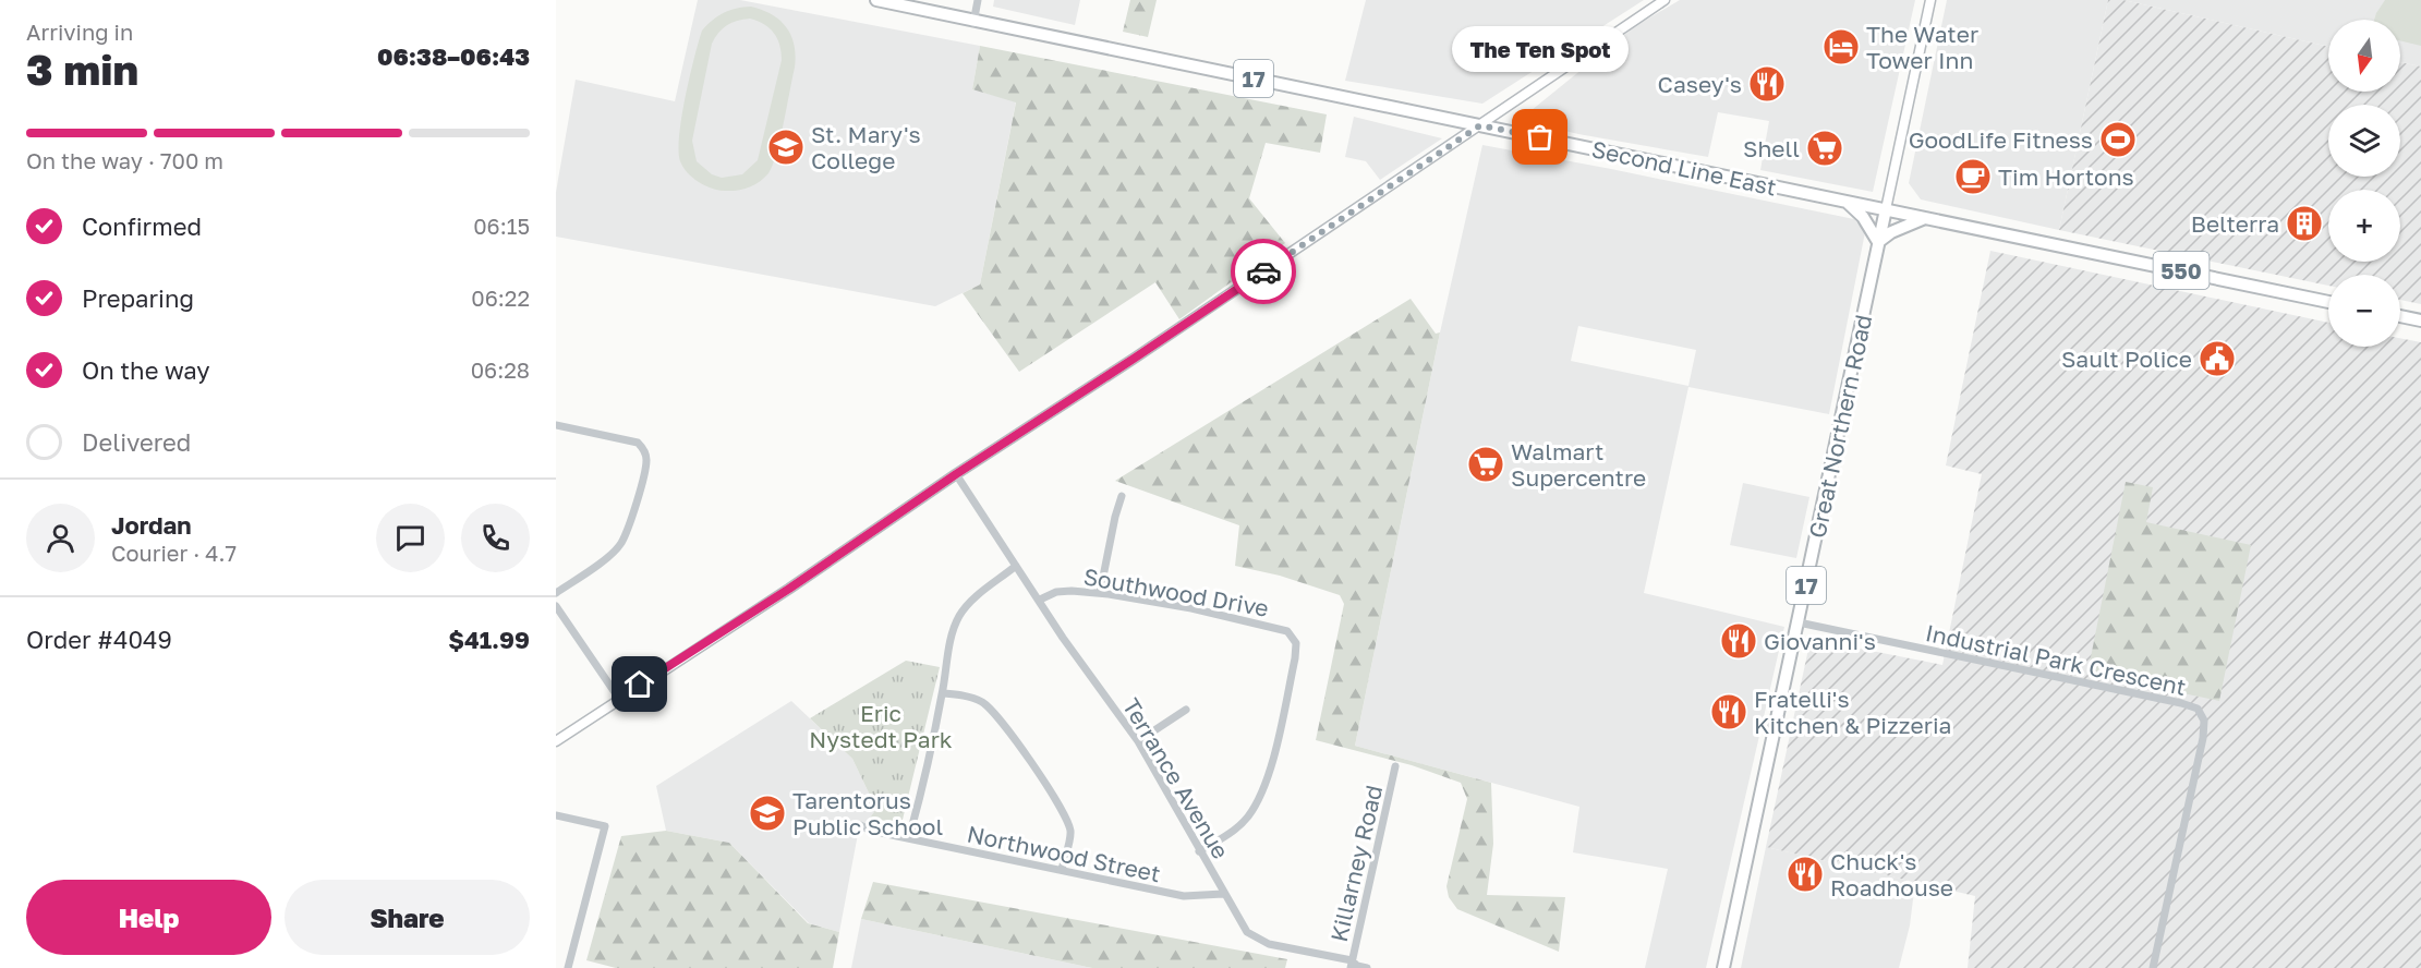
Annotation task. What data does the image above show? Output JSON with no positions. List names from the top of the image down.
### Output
{
  "streets": {
    "highway": [
      "17",
      "Second Line East",
      "550",
      "Great Northern Road"
    ],
    "street": [
      "Southwood Drive",
      "Industrial Park Crescent",
      "Terrance Avenue",
      "Northwood Street",
      "Killarney Road"
    ]
  },
  "crossings": [
    ["Second Line East", "Great Northern Road"],
    ["Great Northern Road", "Industrial Park Crescent"],
    ["Southwood Drive", "Terrance Avenue"],
    ["Terrance Avenue", "Northwood Street"],
    ["Terrance Avenue", "Killarney Road"]
  ],
  "parks": ["Eric Nystedt Park"],
  "places": {
    "hotel": ["The Water Tower Inn"],
    "restaurant": [
      "Casey's",
      "Giovanni's",
      "Fratelli's Kitchen & Pizzeria",
      "Chuck's Roadhouse"
    ],
    "other": ["The Ten Spot"],
    "sports": ["GoodLife Fitness"],
    "school or university": ["St. Mary's College", "Tarentorus Public School"],
    "supermarket": ["Shell", "Walmart Supercentre"],
    "cafe": ["Tim Hortons"],
    "building": ["Belterra"],
    "public building": ["Sault Police"]
  },
  "north": "bottom",
  "page": {
    "heading": ["3 min", "Arriving in", "06:38–06:43"],
    "panel": [
      "Jordan",
      "Courier · 4.7",
      "Order #4049",
      "$41.99"
    ],
    "map_buttons": ["+", "−"],
    "bubble": "The Ten Spot",
    "bar": "On the way · 700 m",
    "list": [
      ["Confirmed", "06:15"],
      ["Preparing", "06:22"],
      ["On the way", "06:28"],
      "Delivered"
    ],
    "buttons": ["Help", "Share"]
  }
}
